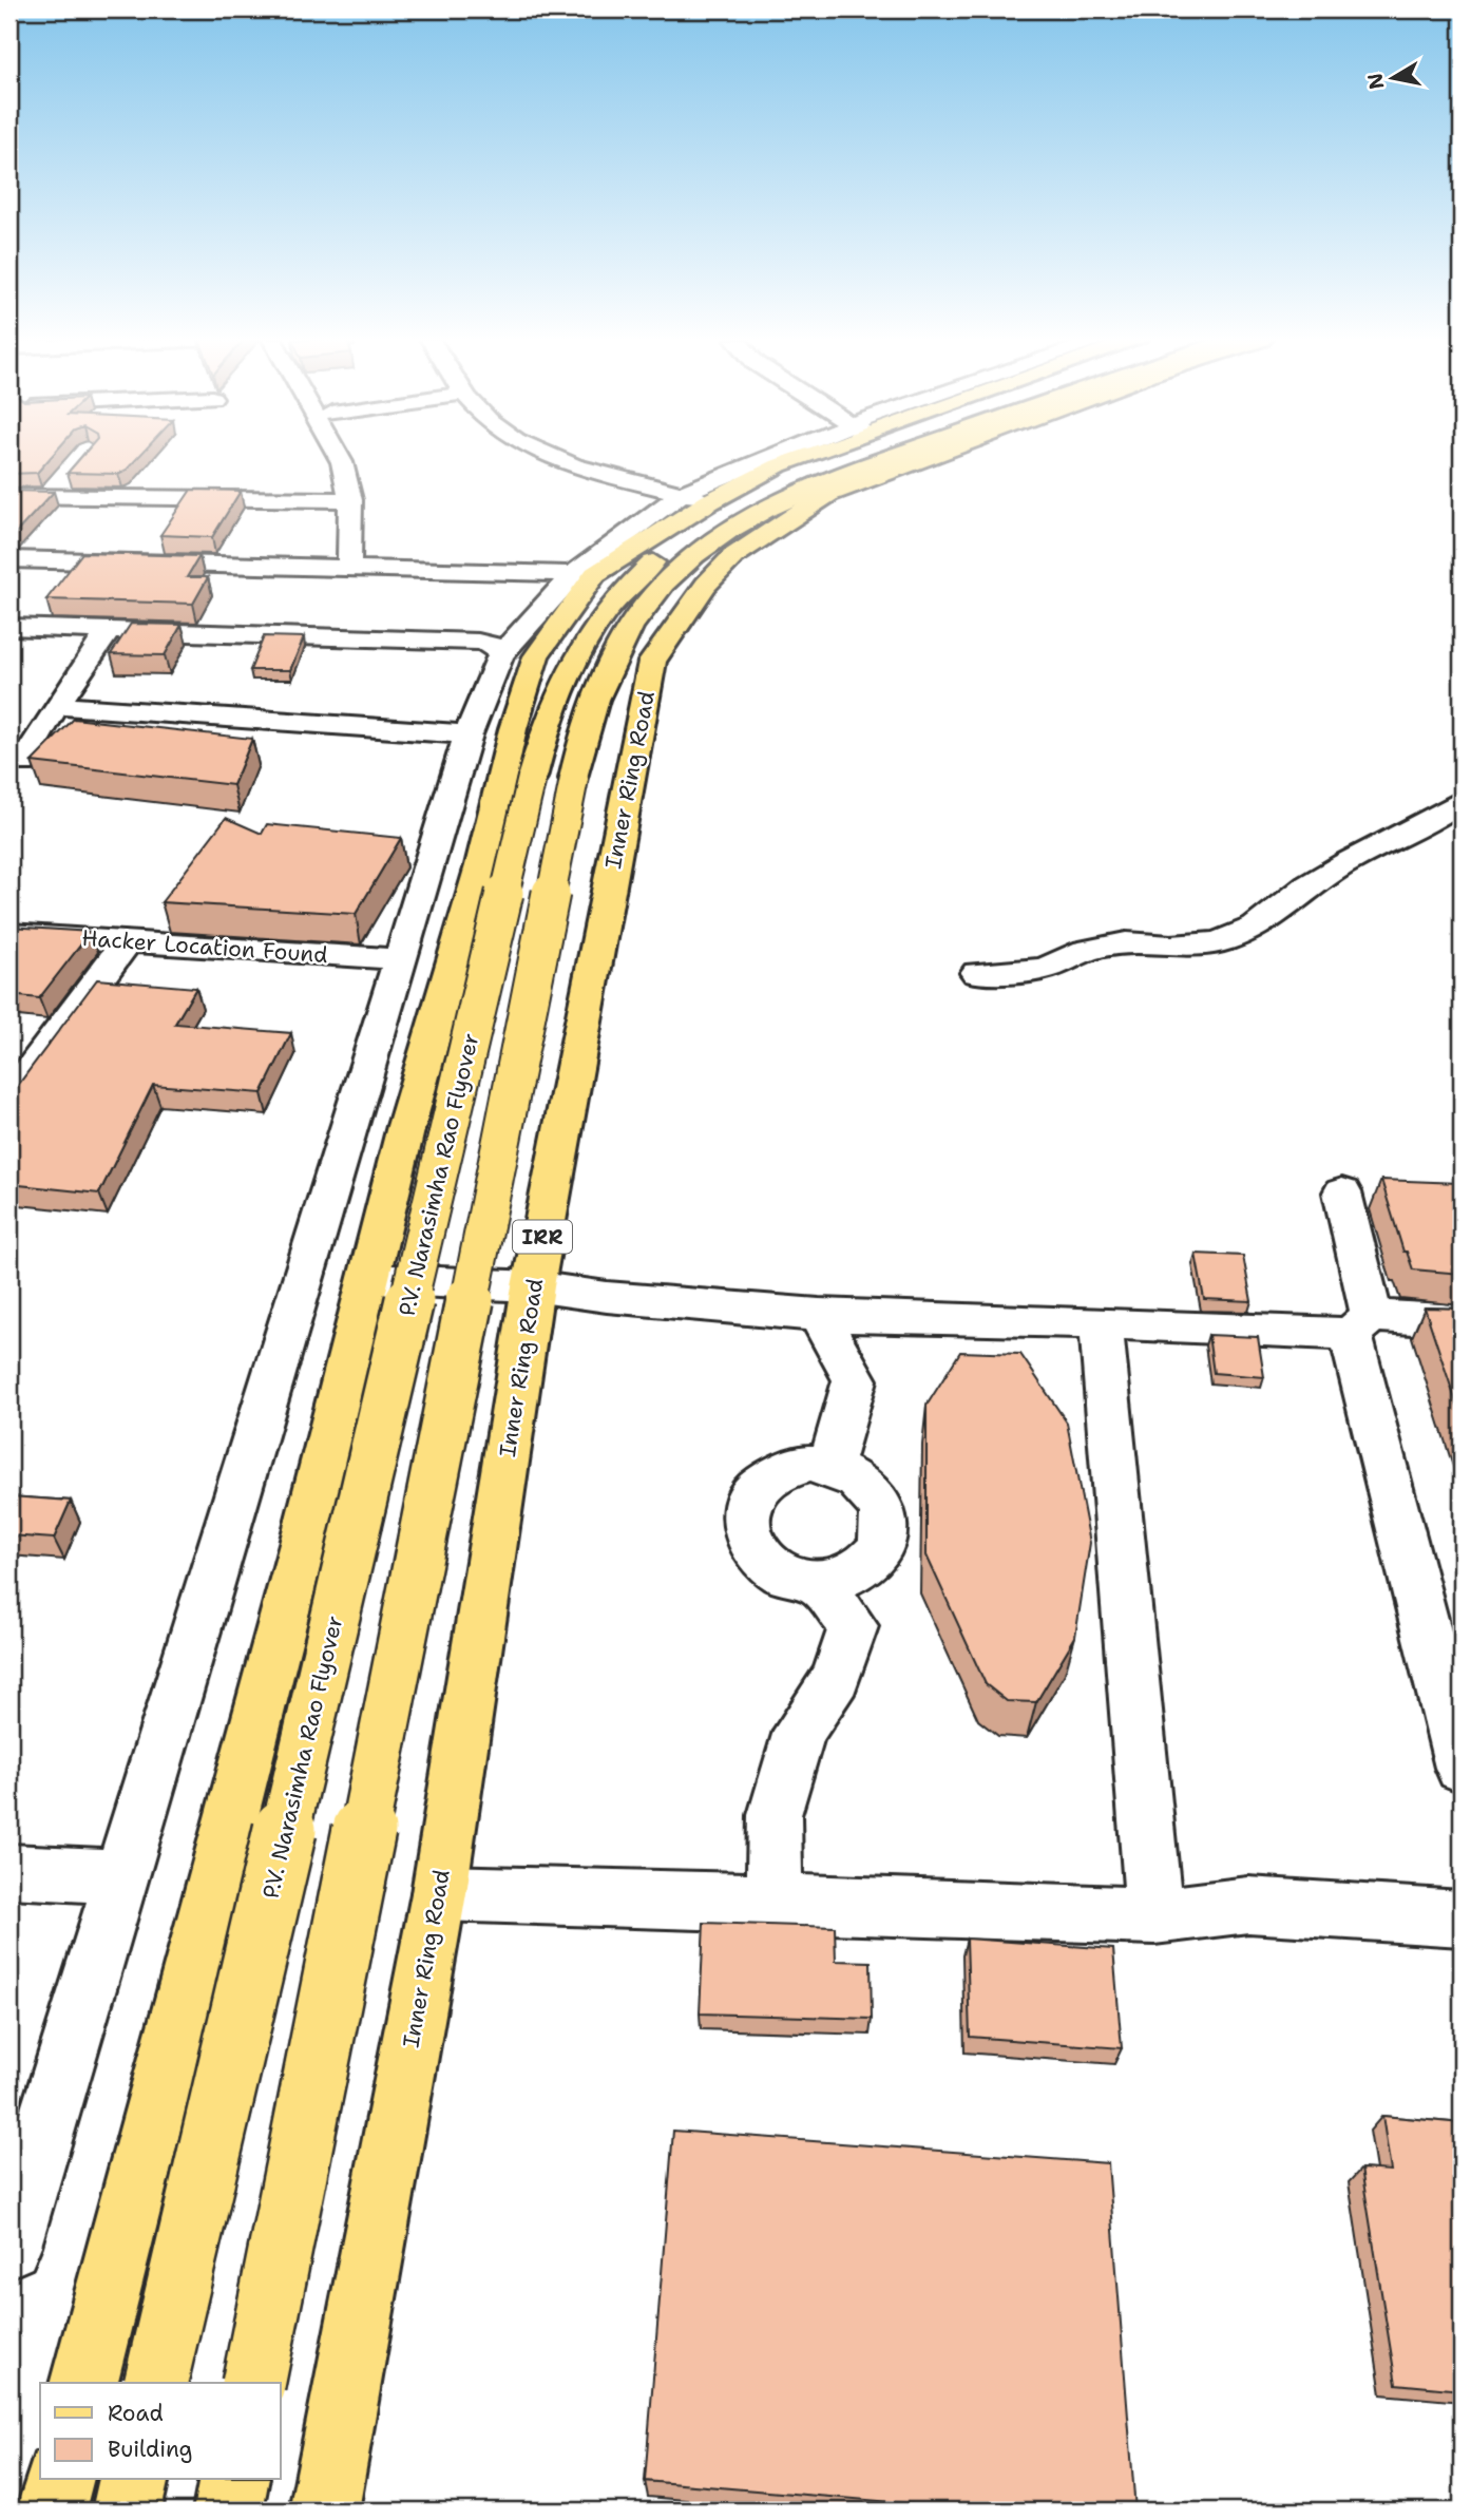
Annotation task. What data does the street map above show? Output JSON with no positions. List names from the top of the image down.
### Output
{
  "streets": {
    "main road": ["Inner Ring Road", "P.V. Narasimha Rao Flyover", "IRR"],
    "street": ["Hacker Location Found"]
  },
  "legend": ["Road", "Building"],
  "north": "left"
}
